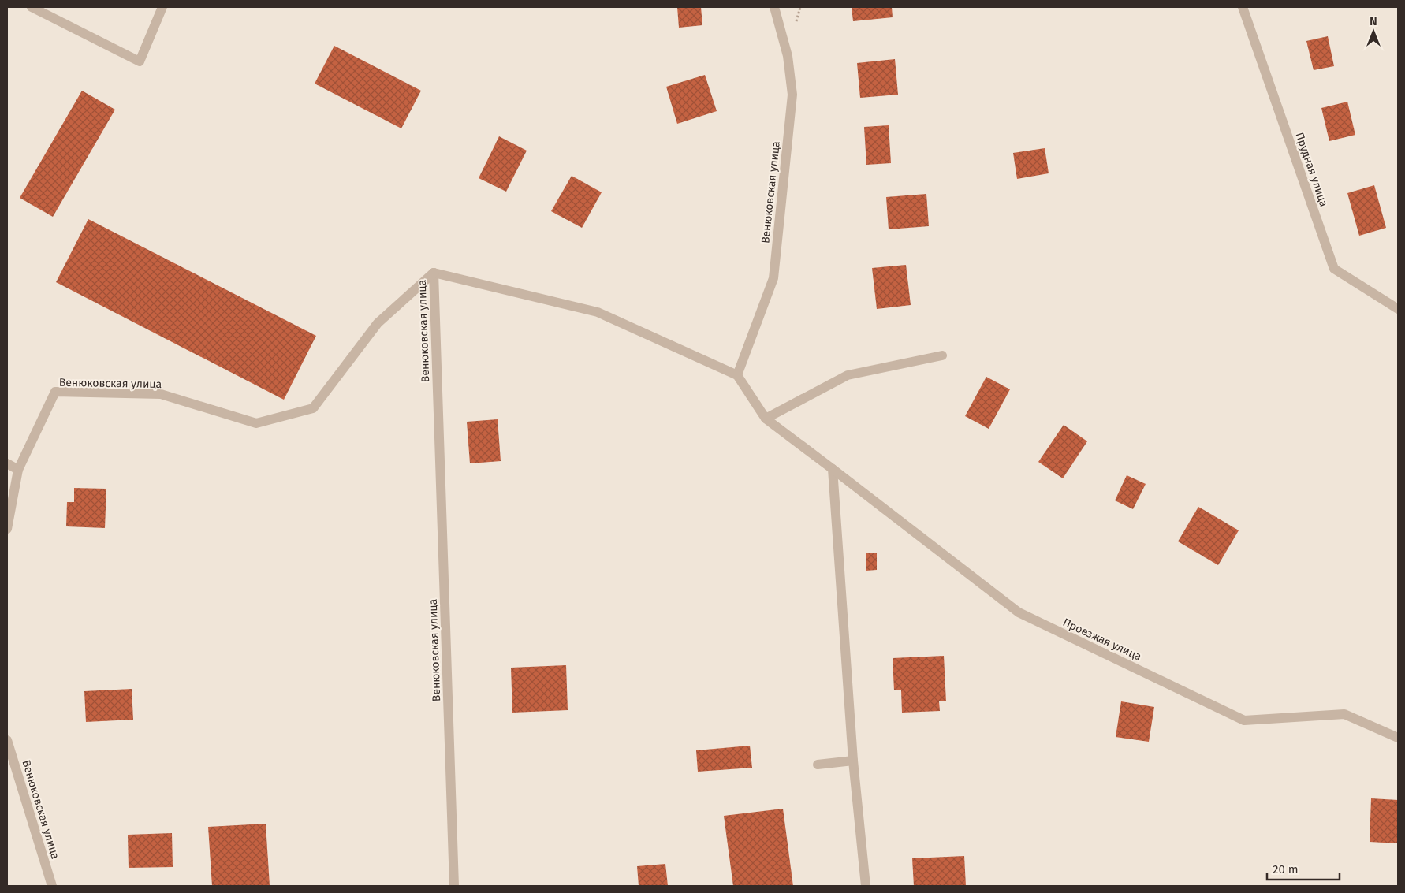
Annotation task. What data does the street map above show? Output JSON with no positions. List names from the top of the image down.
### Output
{
  "streets": {
    "street": ["Прудная улица", "Венюковская улица", "Проезжая улица"]
  },
  "crossings": [
    ["Венюковская улица", "Проезжая улица"]
  ],
  "scale_bar": "20 m",
  "north": "top"
}
